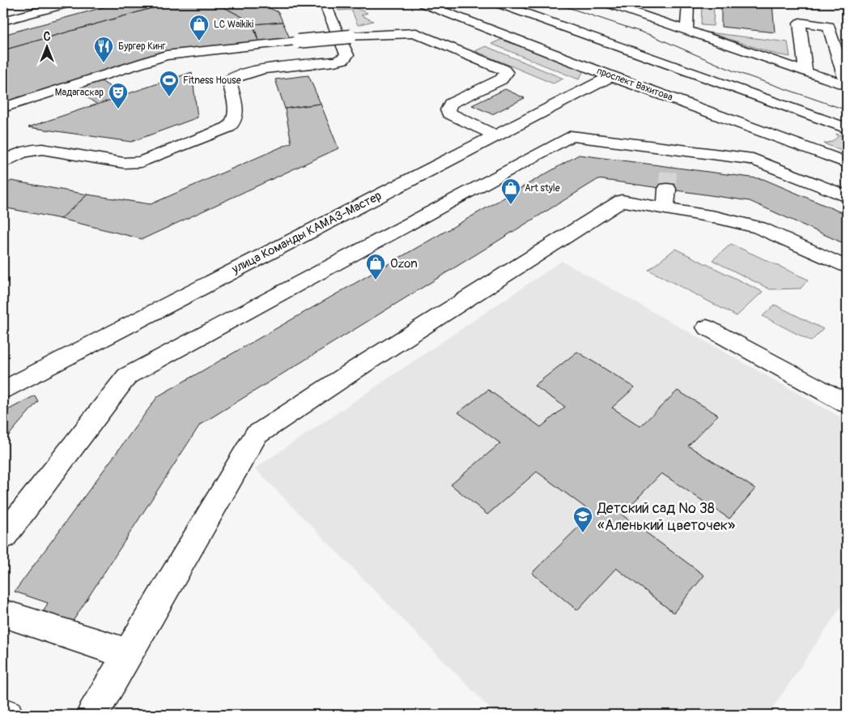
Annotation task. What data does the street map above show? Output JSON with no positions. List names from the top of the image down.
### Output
{
  "streets": {
    "main road": ["проспект Вахитова", "улица Команды КАМАЗ-Мастер"]
  },
  "crossings": [
    ["проспект Вахитова", "улица Команды КАМАЗ-Мастер"]
  ],
  "places": {
    "shop": ["LC Waikiki", "Art style", "Ozon"],
    "restaurant": ["Бургер Кинг"],
    "sports": ["Fitness House"],
    "theatre": ["Мадагаскар"],
    "school or university": ["Детский сад № 38 «Аленький цветочек»"]
  },
  "north": "top"
}
